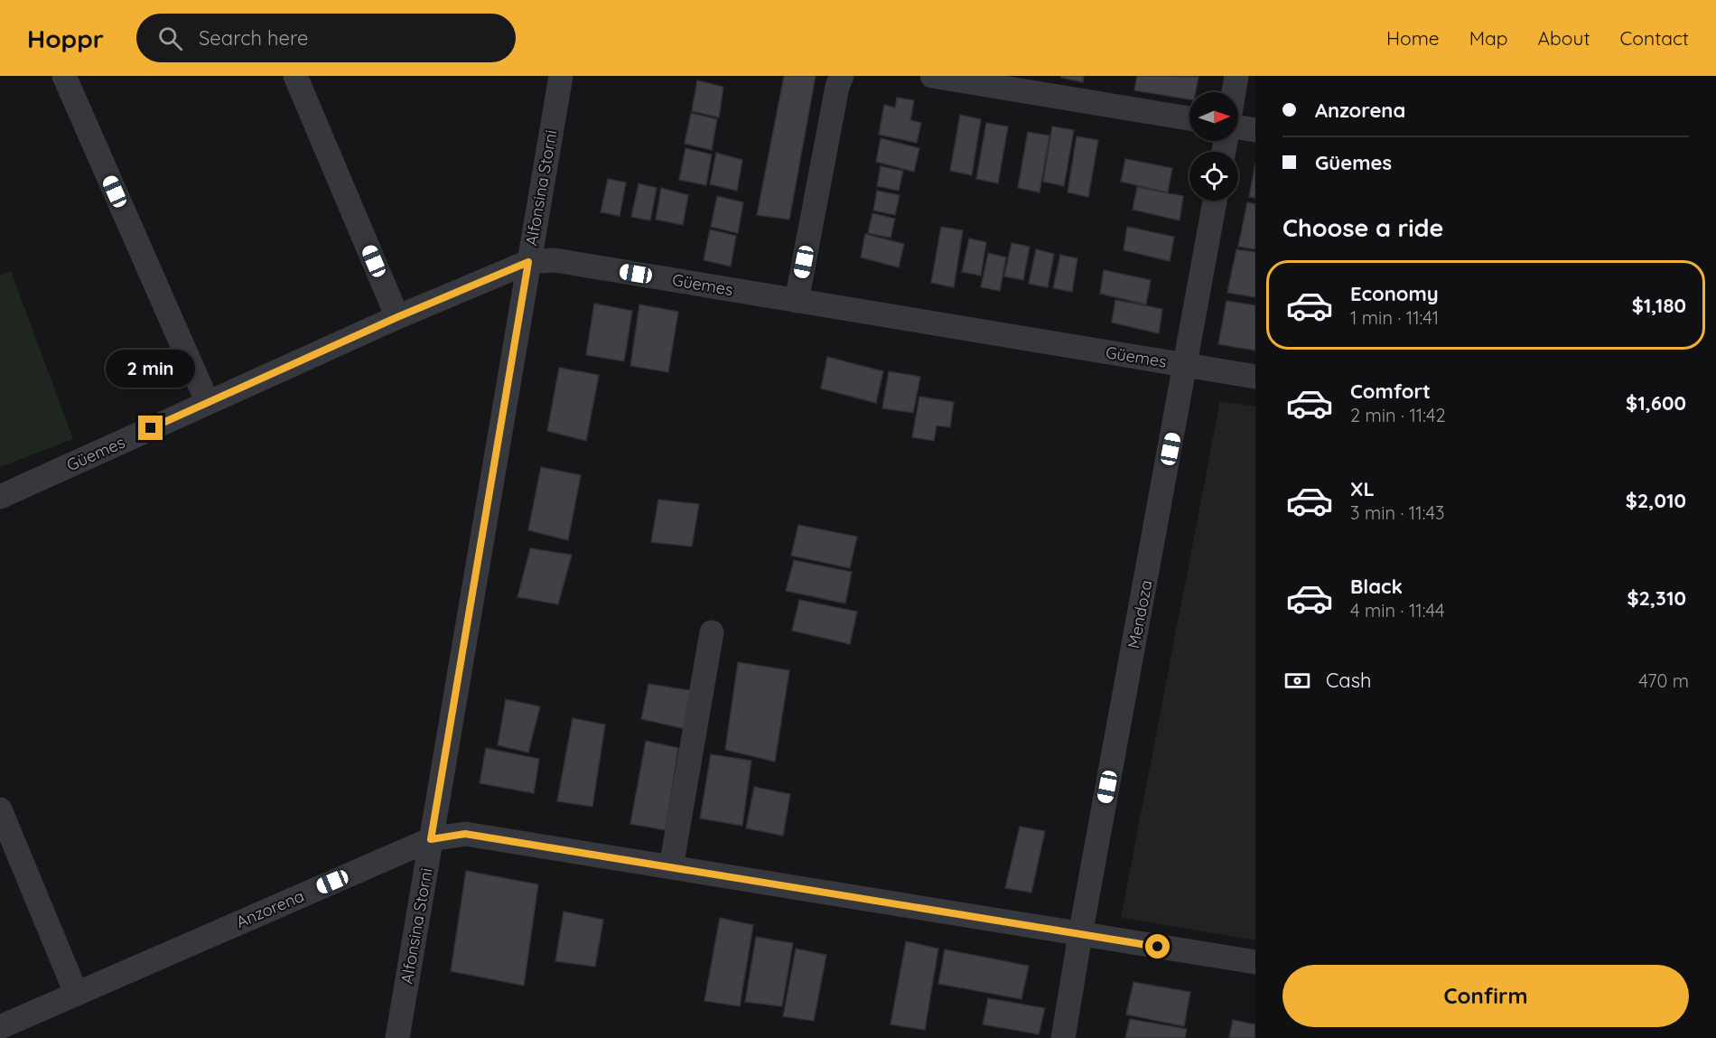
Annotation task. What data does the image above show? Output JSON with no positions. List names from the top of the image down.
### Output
{
  "streets": {
    "street": [
      "Alfonsina Storni",
      "Güemes",
      "Mendoza",
      "Anzorena"
    ]
  },
  "crossings": [
    ["Alfonsina Storni", "Güemes"],
    ["Alfonsina Storni", "Anzorena"],
    ["Güemes", "Mendoza"],
    ["Mendoza", "Anzorena"]
  ],
  "north": "right",
  "page": {
    "header": "Hoppr",
    "search": "Search here",
    "nav": [
      "Home",
      "Map",
      "About",
      "Contact"
    ],
    "banner": ["Anzorena", "Güemes"],
    "heading": "Choose a ride",
    "list": [
      {
        "name": "Economy",
        "note": "1 min · 11:41",
        "value": "$1,180"
      },
      {
        "name": "Comfort",
        "note": "2 min · 11:42",
        "value": "$1,600"
      },
      {
        "name": "XL",
        "note": "3 min · 11:43",
        "value": "$2,010"
      },
      {
        "name": "Black",
        "note": "4 min · 11:44",
        "value": "$2,310"
      }
    ],
    "bubble": "2 min",
    "pay": ["Cash", "470 m"],
    "buttons": "Confirm"
  }
}
